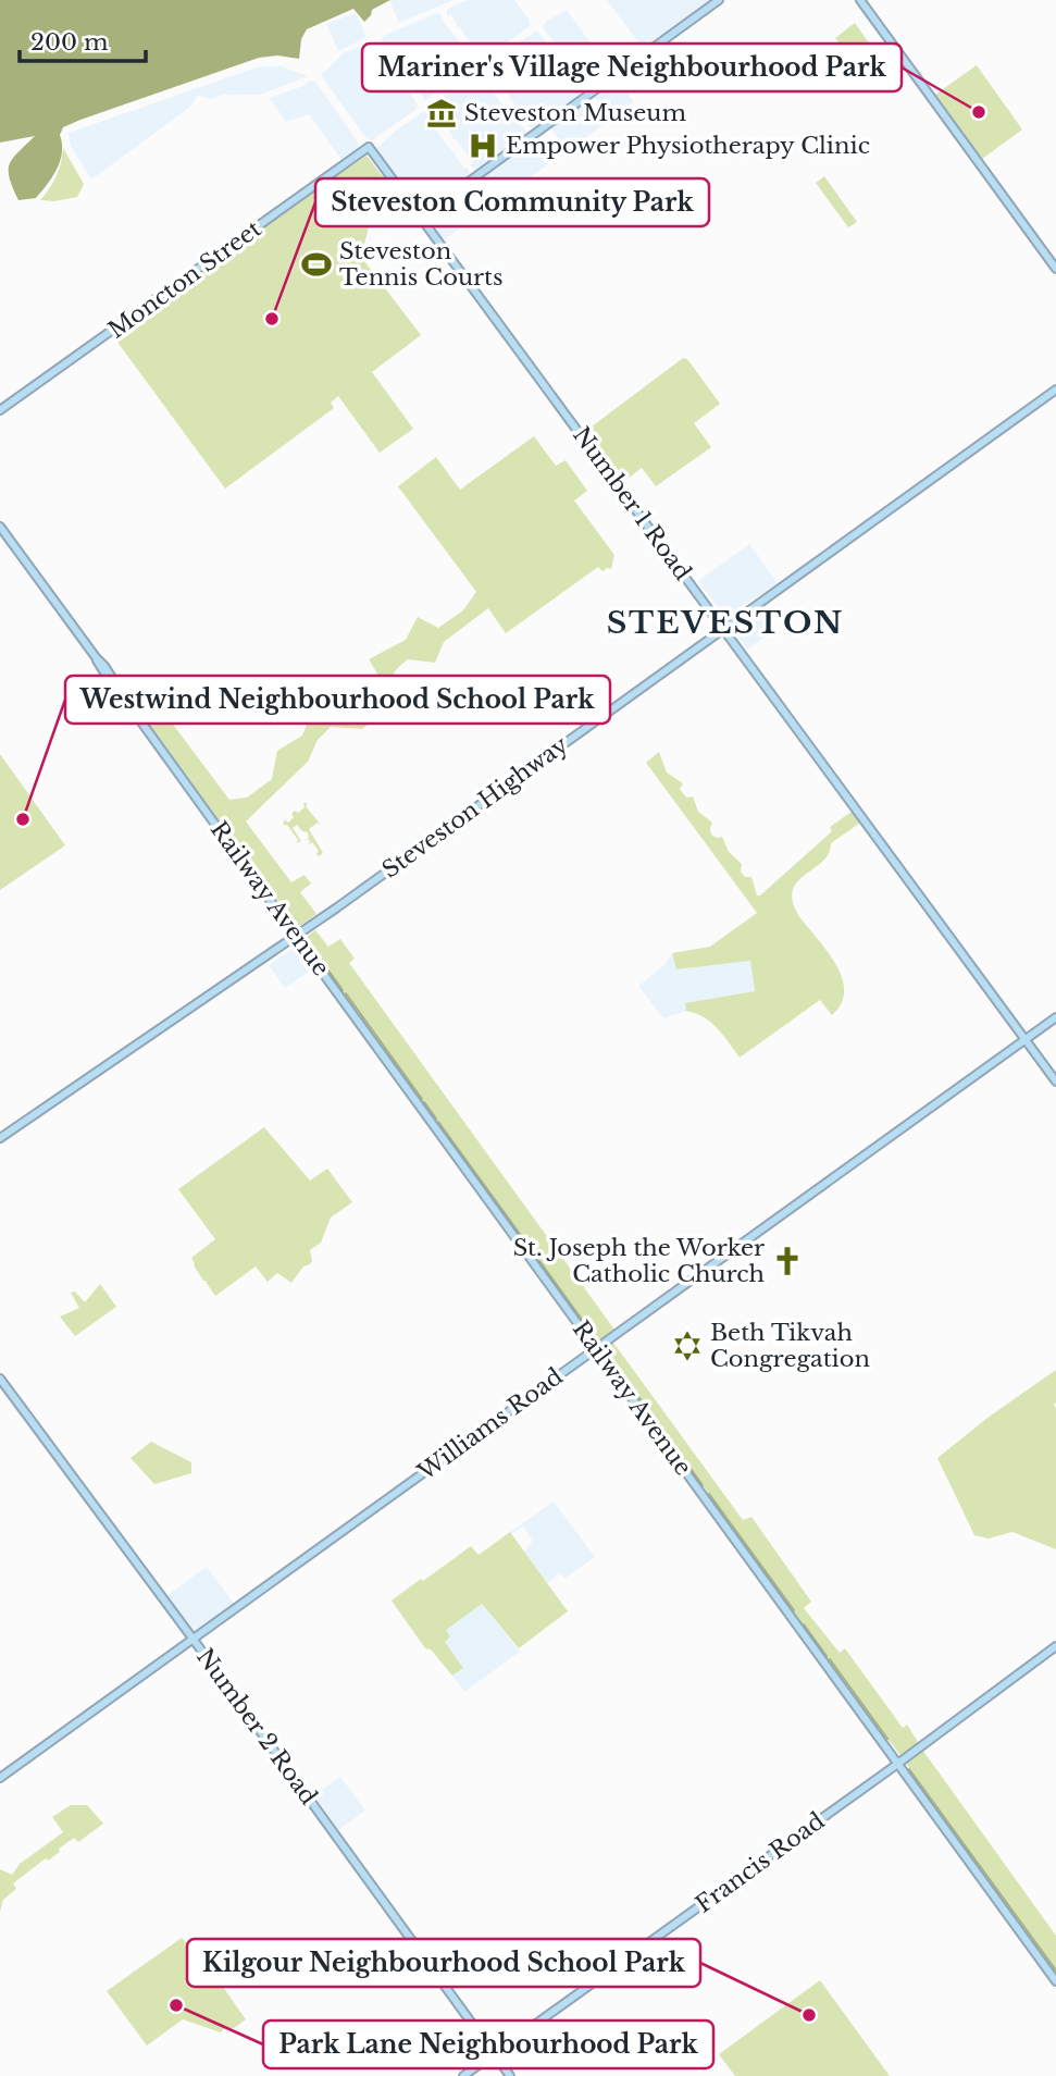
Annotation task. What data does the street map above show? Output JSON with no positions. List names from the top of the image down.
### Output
{
  "streets": {
    "street": [
      "Moncton Street",
      "Number 1 Road",
      "Steveston Highway",
      "Railway Avenue",
      "Williams Road",
      "Number 2 Road",
      "Francis Road"
    ]
  },
  "crossings": [
    ["Moncton Street", "Number 1 Road"],
    ["Number 1 Road", "Steveston Highway"],
    ["Number 1 Road", "Williams Road"],
    ["Steveston Highway", "Railway Avenue"],
    ["Railway Avenue", "Williams Road"],
    ["Railway Avenue", "Francis Road"],
    ["Williams Road", "Number 2 Road"],
    ["Number 2 Road", "Francis Road"]
  ],
  "districts": ["STEVESTON"],
  "places": {
    "other": [
      "Mariner's Village Neighbourhood Park",
      "Steveston Community Park",
      "Westwind Neighbourhood School Park",
      "Park Lane Neighbourhood Park",
      "Kilgour Neighbourhood School Park"
    ],
    "museum": ["Steveston Museum"],
    "hospital": ["Empower Physiotherapy Clinic"],
    "sports": ["Steveston Tennis Courts"],
    "church": ["St. Joseph the Worker Catholic Church"],
    "synagogue": ["Beth Tikvah Congregation"]
  },
  "scale_bar": "200 m"
}
